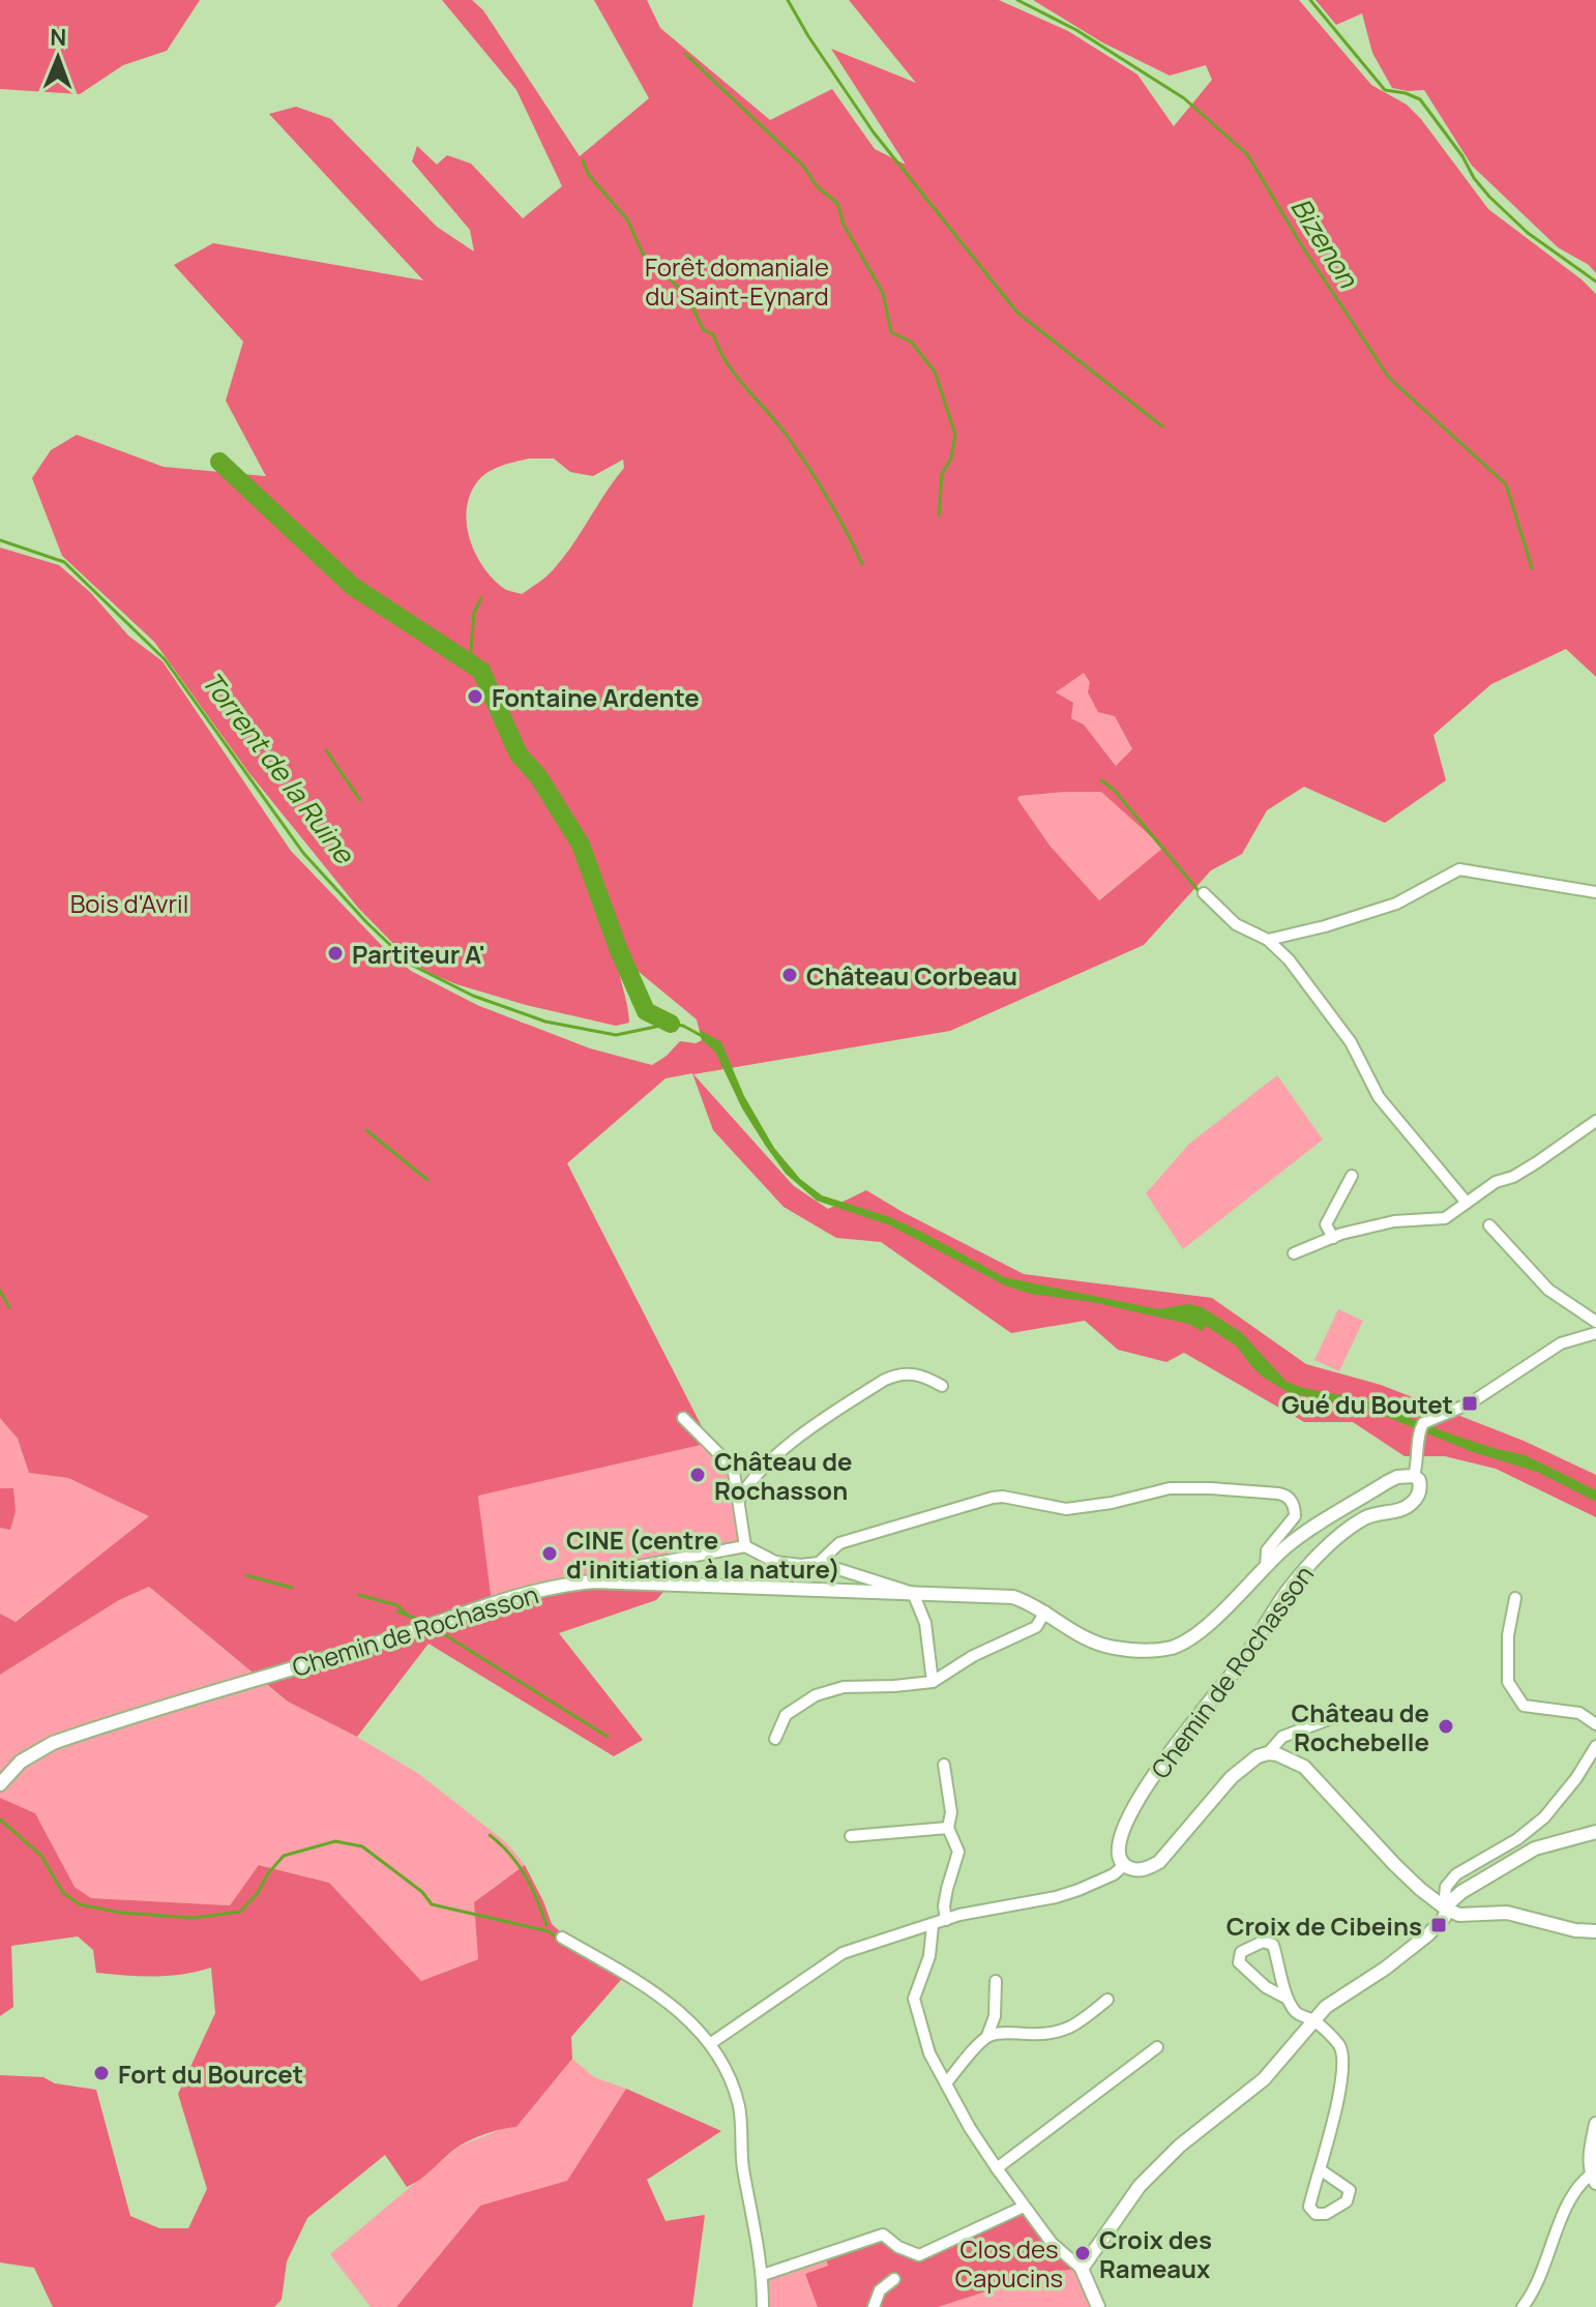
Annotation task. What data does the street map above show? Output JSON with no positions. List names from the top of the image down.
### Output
{
  "streets": {
    "street": ["Chemin de Rochasson"]
  },
  "water": ["Bizenon", "Torrent de la Ruine"],
  "parks": ["Forêt domaniale du Saint-Eynard", "Bois d'Avril", "Clos des Capucins"],
  "places": {
    "other": [
      "Fontaine Ardente",
      "Partiteur A'",
      "Château Corbeau",
      "Château de Rochasson",
      "CINE (centre d'initiation à la nature)",
      "Château de Rochebelle",
      "Fort du Bourcet",
      "Croix des Rameaux"
    ],
    "transit": ["Gué du Boutet", "Croix de Cibeins"]
  },
  "north": "top"
}
